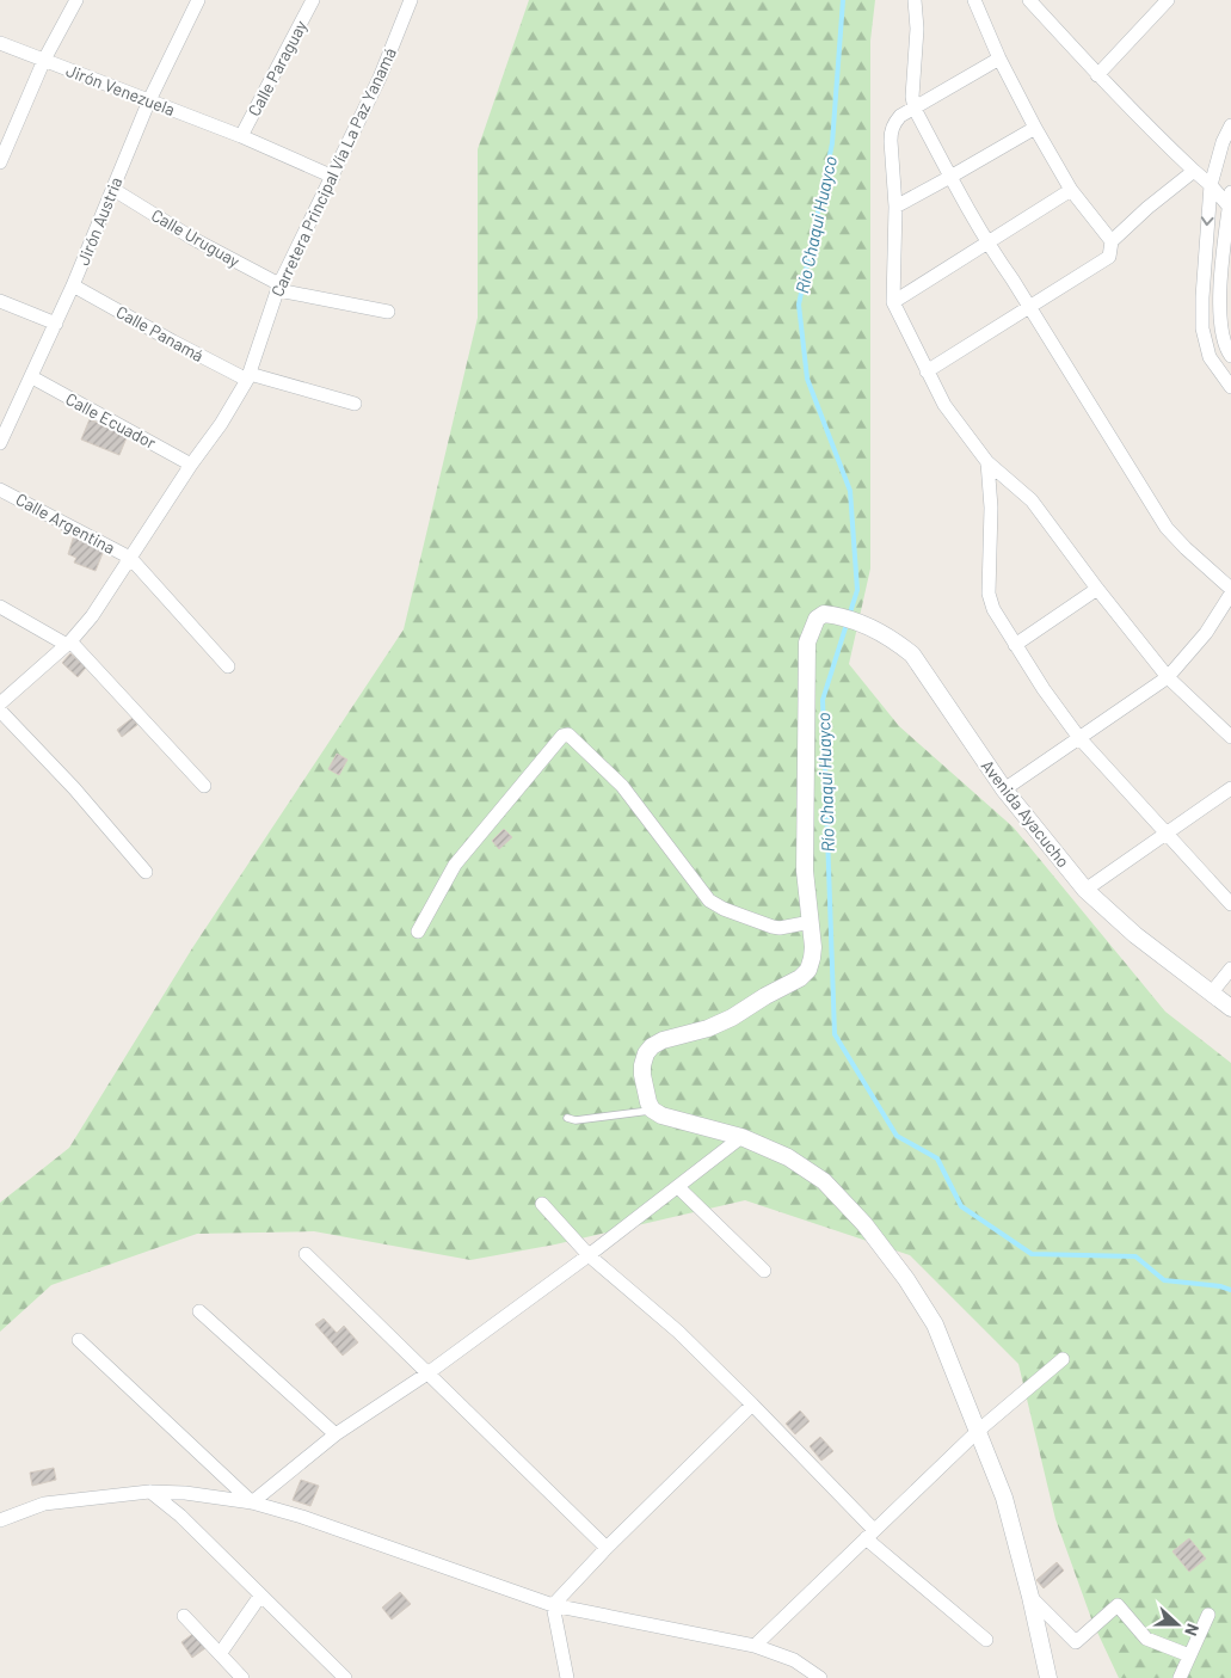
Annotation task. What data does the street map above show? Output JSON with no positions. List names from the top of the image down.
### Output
{
  "streets": {
    "street": [
      "Calle Paraguay",
      "Jirón Venezuela",
      "Carretera Principal Vía La Paz Yanamá",
      "Jirón Austria",
      "Calle Uruguay",
      "Calle Panamá",
      "Calle Ecuador",
      "Calle Argentina",
      "Avenida Ayacucho"
    ]
  },
  "crossings": [
    ["Calle Paraguay", "Jirón Venezuela"],
    ["Jirón Venezuela", "Carretera Principal Vía La Paz Yanamá"],
    ["Jirón Venezuela", "Jirón Austria"],
    ["Carretera Principal Vía La Paz Yanamá", "Calle Uruguay"],
    ["Carretera Principal Vía La Paz Yanamá", "Calle Panamá"],
    ["Carretera Principal Vía La Paz Yanamá", "Calle Ecuador"],
    ["Carretera Principal Vía La Paz Yanamá", "Calle Argentina"],
    ["Jirón Austria", "Calle Uruguay"],
    ["Jirón Austria", "Calle Panamá"],
    ["Jirón Austria", "Calle Ecuador"]
  ],
  "water": ["Río Chaqui Huayco"],
  "north": "right"
}
